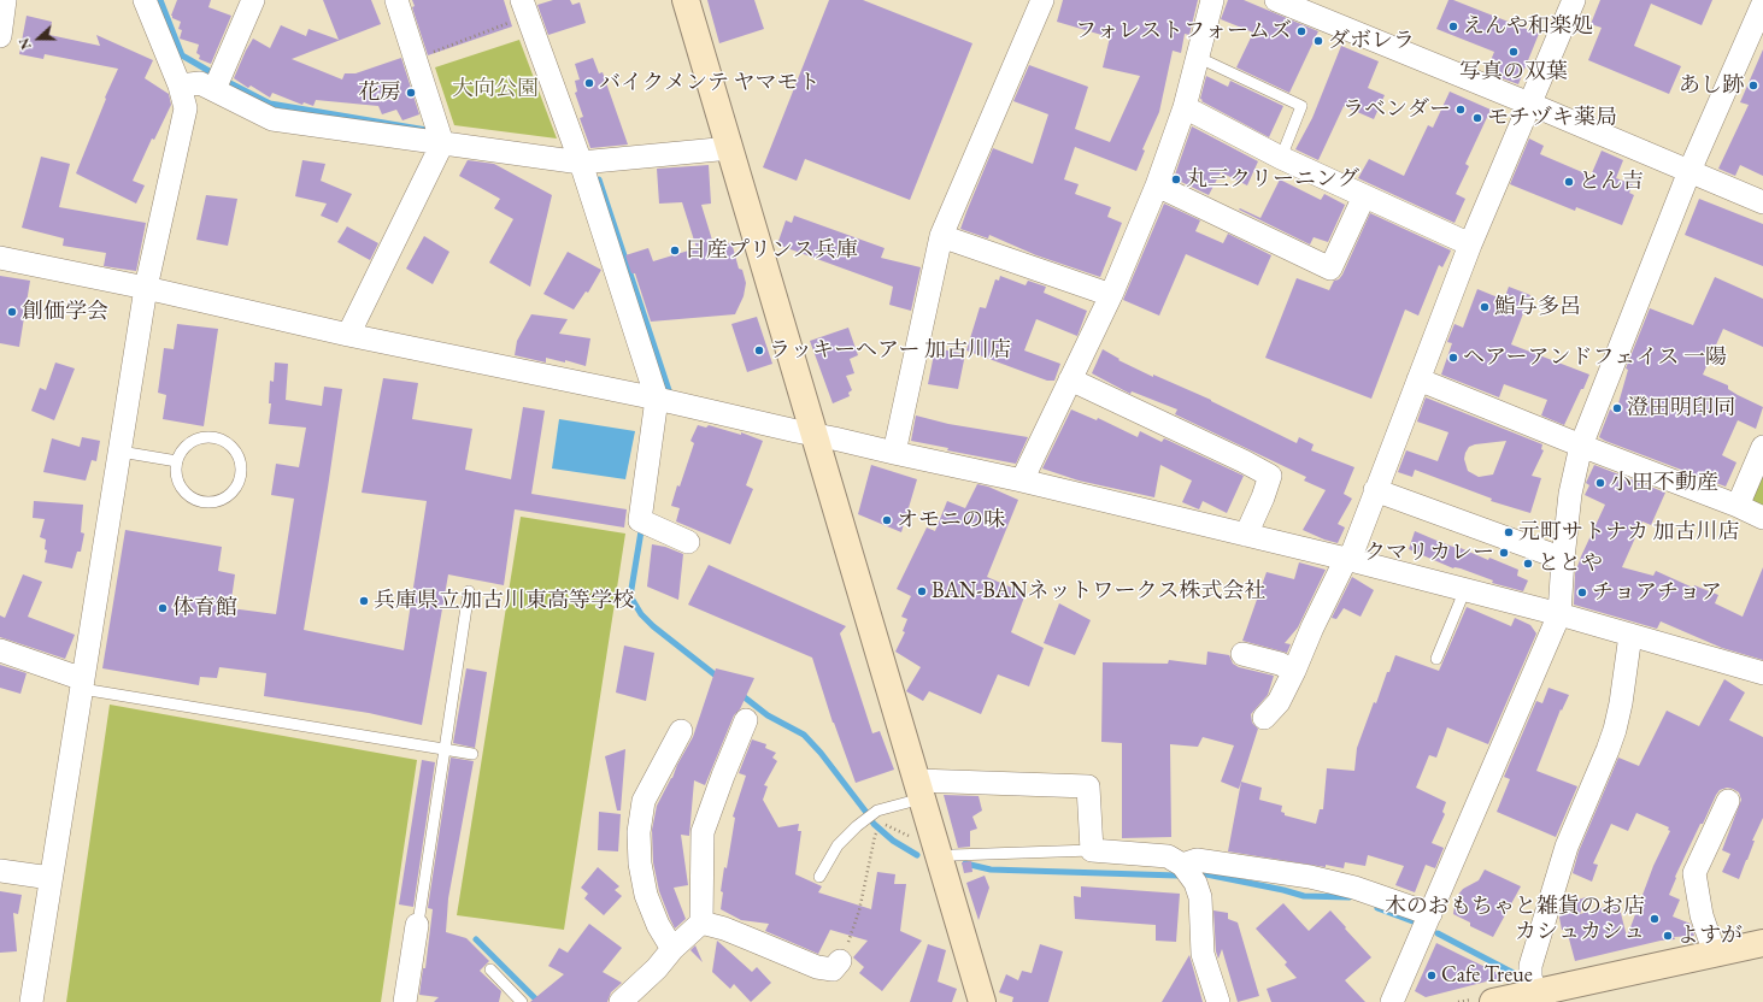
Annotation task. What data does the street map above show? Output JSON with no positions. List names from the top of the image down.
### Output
{
  "parks": ["大向公園"],
  "places": [
    "えんや和楽処",
    "フォレストフォームズ",
    "ダボレラ",
    "写真の双葉",
    "バイクメンテ ヤマモト",
    "あし跡",
    "花房",
    "ラベンダー",
    "モチヅキ薬局",
    "丸三クリーニング",
    "とん吉",
    "日産プリンス兵庫",
    "鮨与多呂",
    "創価学会",
    "ラッキーヘアー 加古川店",
    "ヘアーアンドフェイス 一陽",
    "澄田明印同",
    "小田不動産",
    "オモニの味",
    "元町サトナカ 加古川店",
    "クマリカレー",
    "ととや",
    "BAN-BANネットワークス株式会社",
    "チョアチョア",
    "兵庫県立加古川東高等学校",
    "体育館",
    "木のおもちゃと雑貨のお店 カシュカシュ",
    "よすが",
    "Cafe Treue"
  ],
  "north": "left"
}
